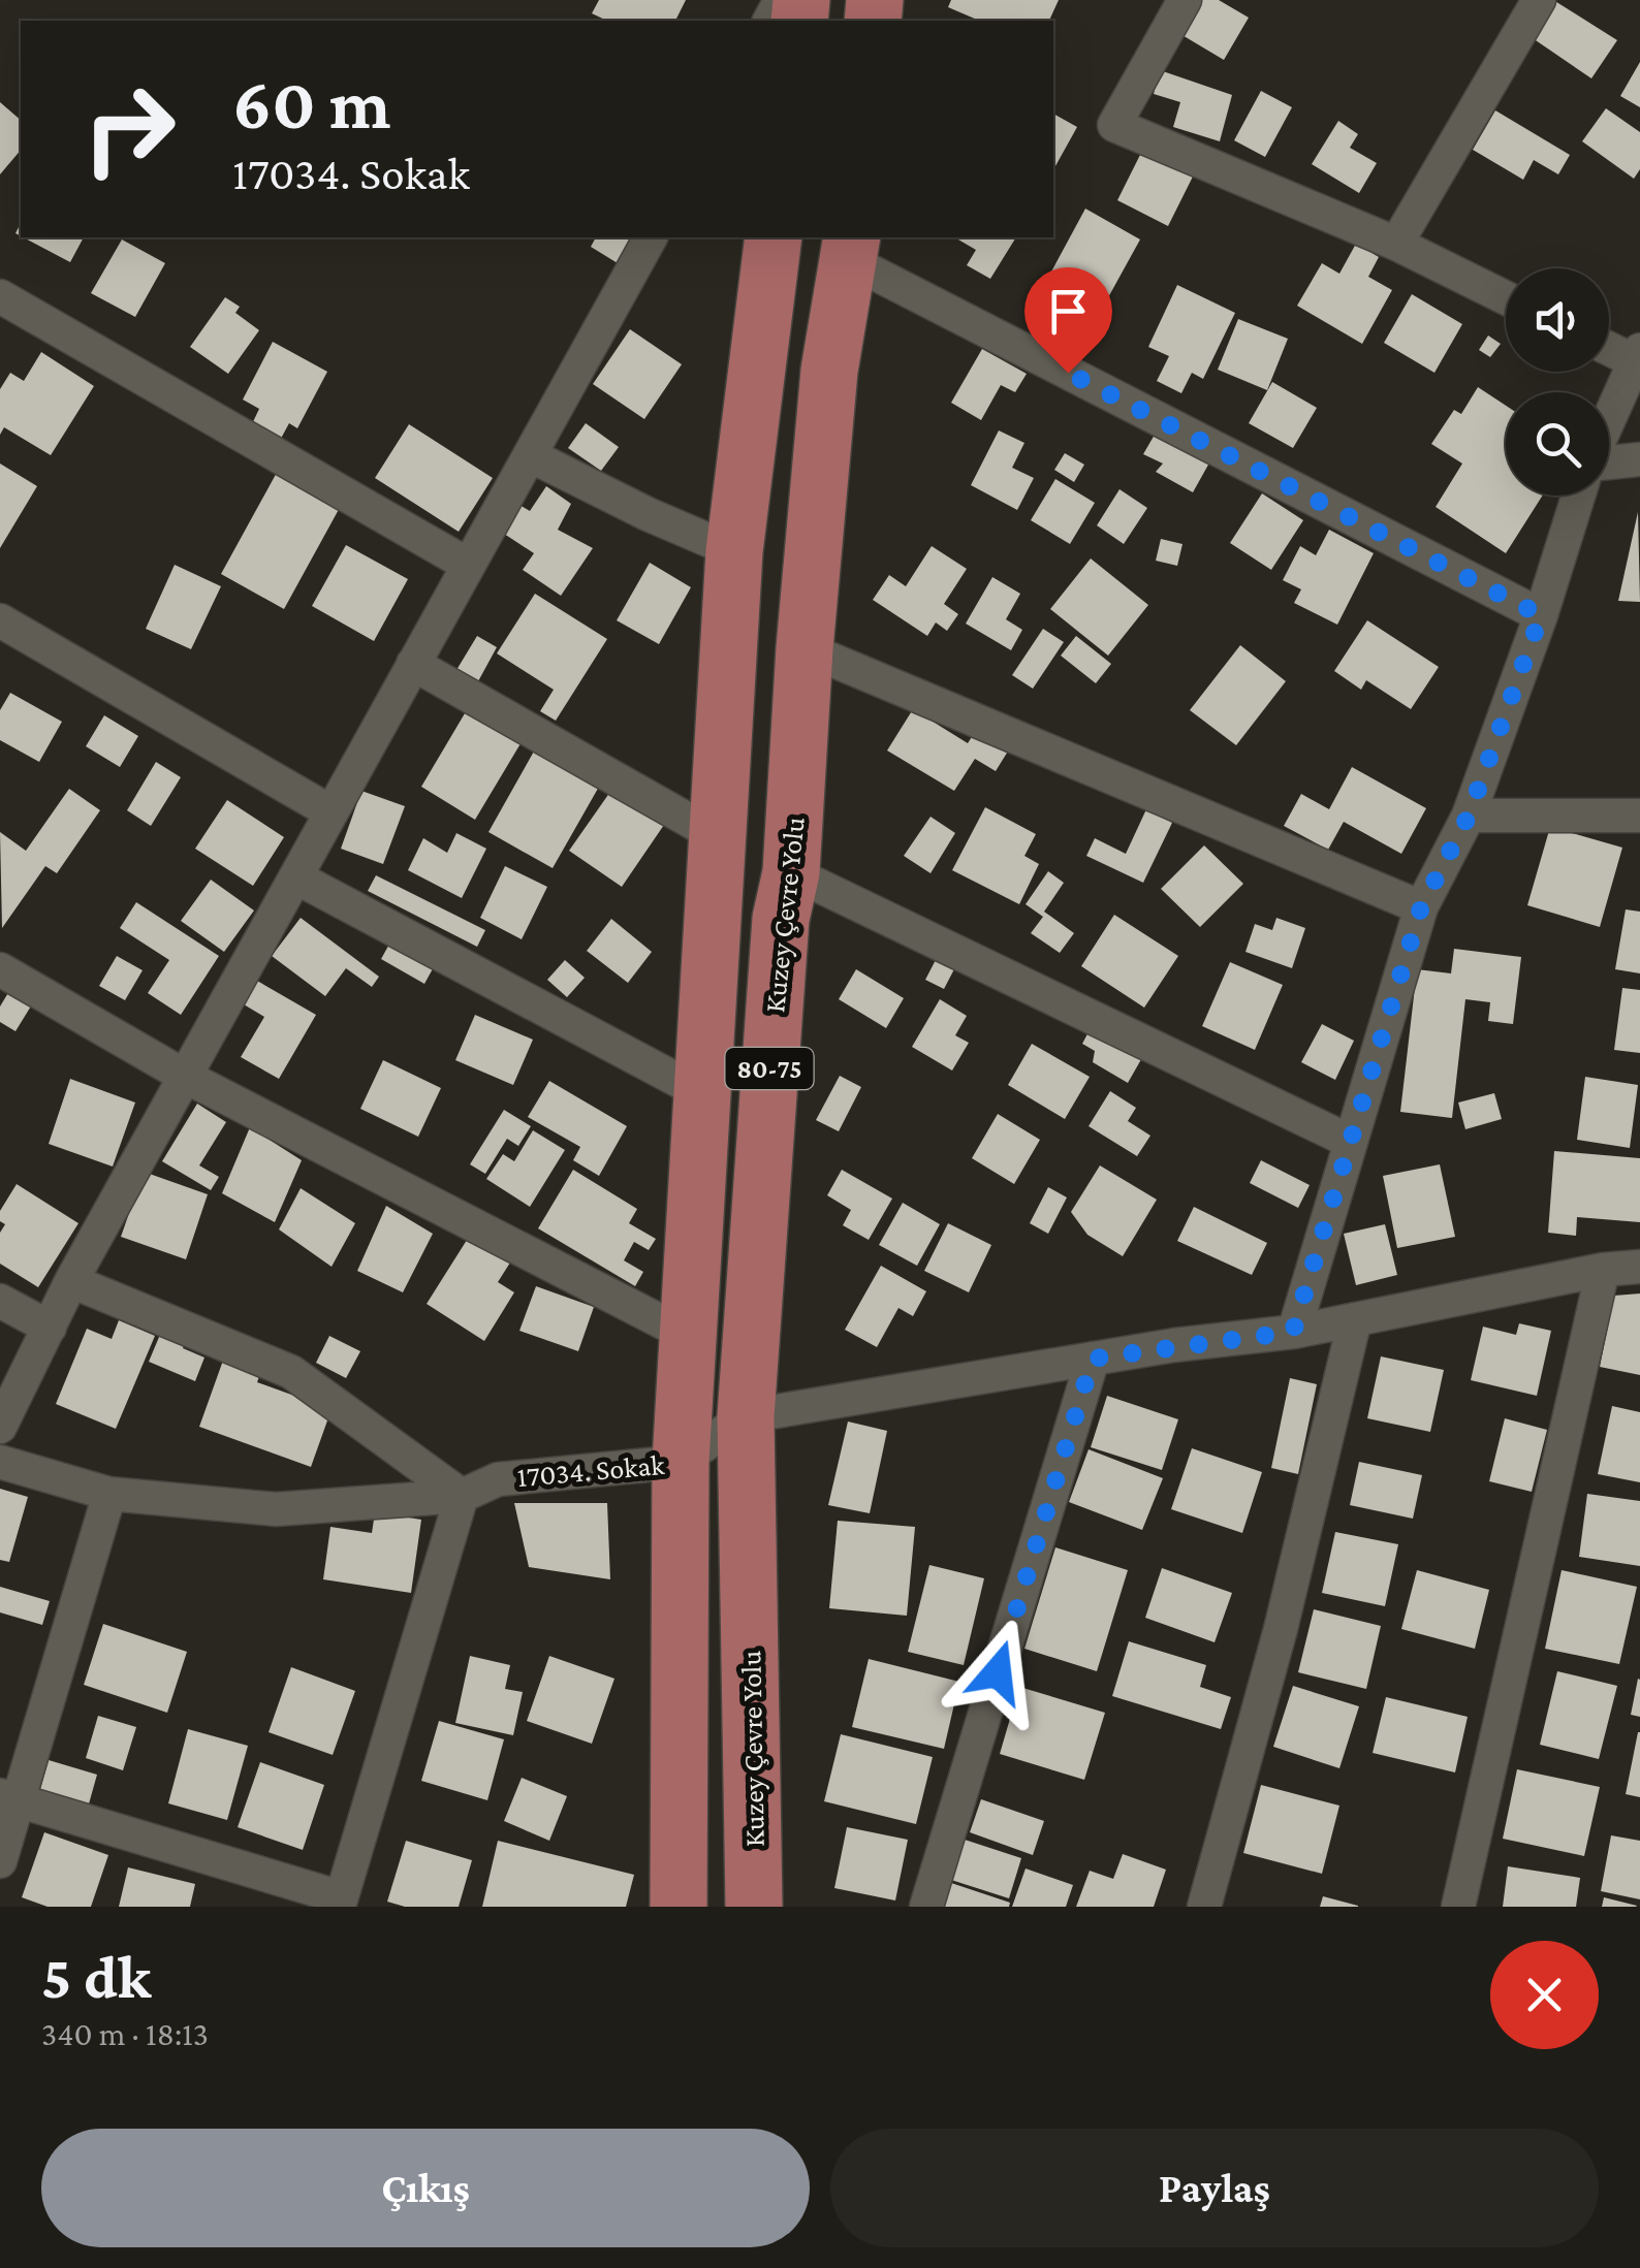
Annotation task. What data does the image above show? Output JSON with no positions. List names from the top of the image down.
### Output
{
  "streets": {
    "highway": ["Kuzey Çevre Yolu", "80-75"],
    "street": ["17034. Sokak"]
  },
  "crossings": [
    ["Kuzey Çevre Yolu", "17034. Sokak"],
    ["80-75", "17034. Sokak"]
  ],
  "page": {
    "turn": ["60 m", "17034. Sokak"],
    "heading": ["5 dk", "340 m · 18:13"],
    "buttons": ["Çıkış", "Paylaş"]
  }
}
